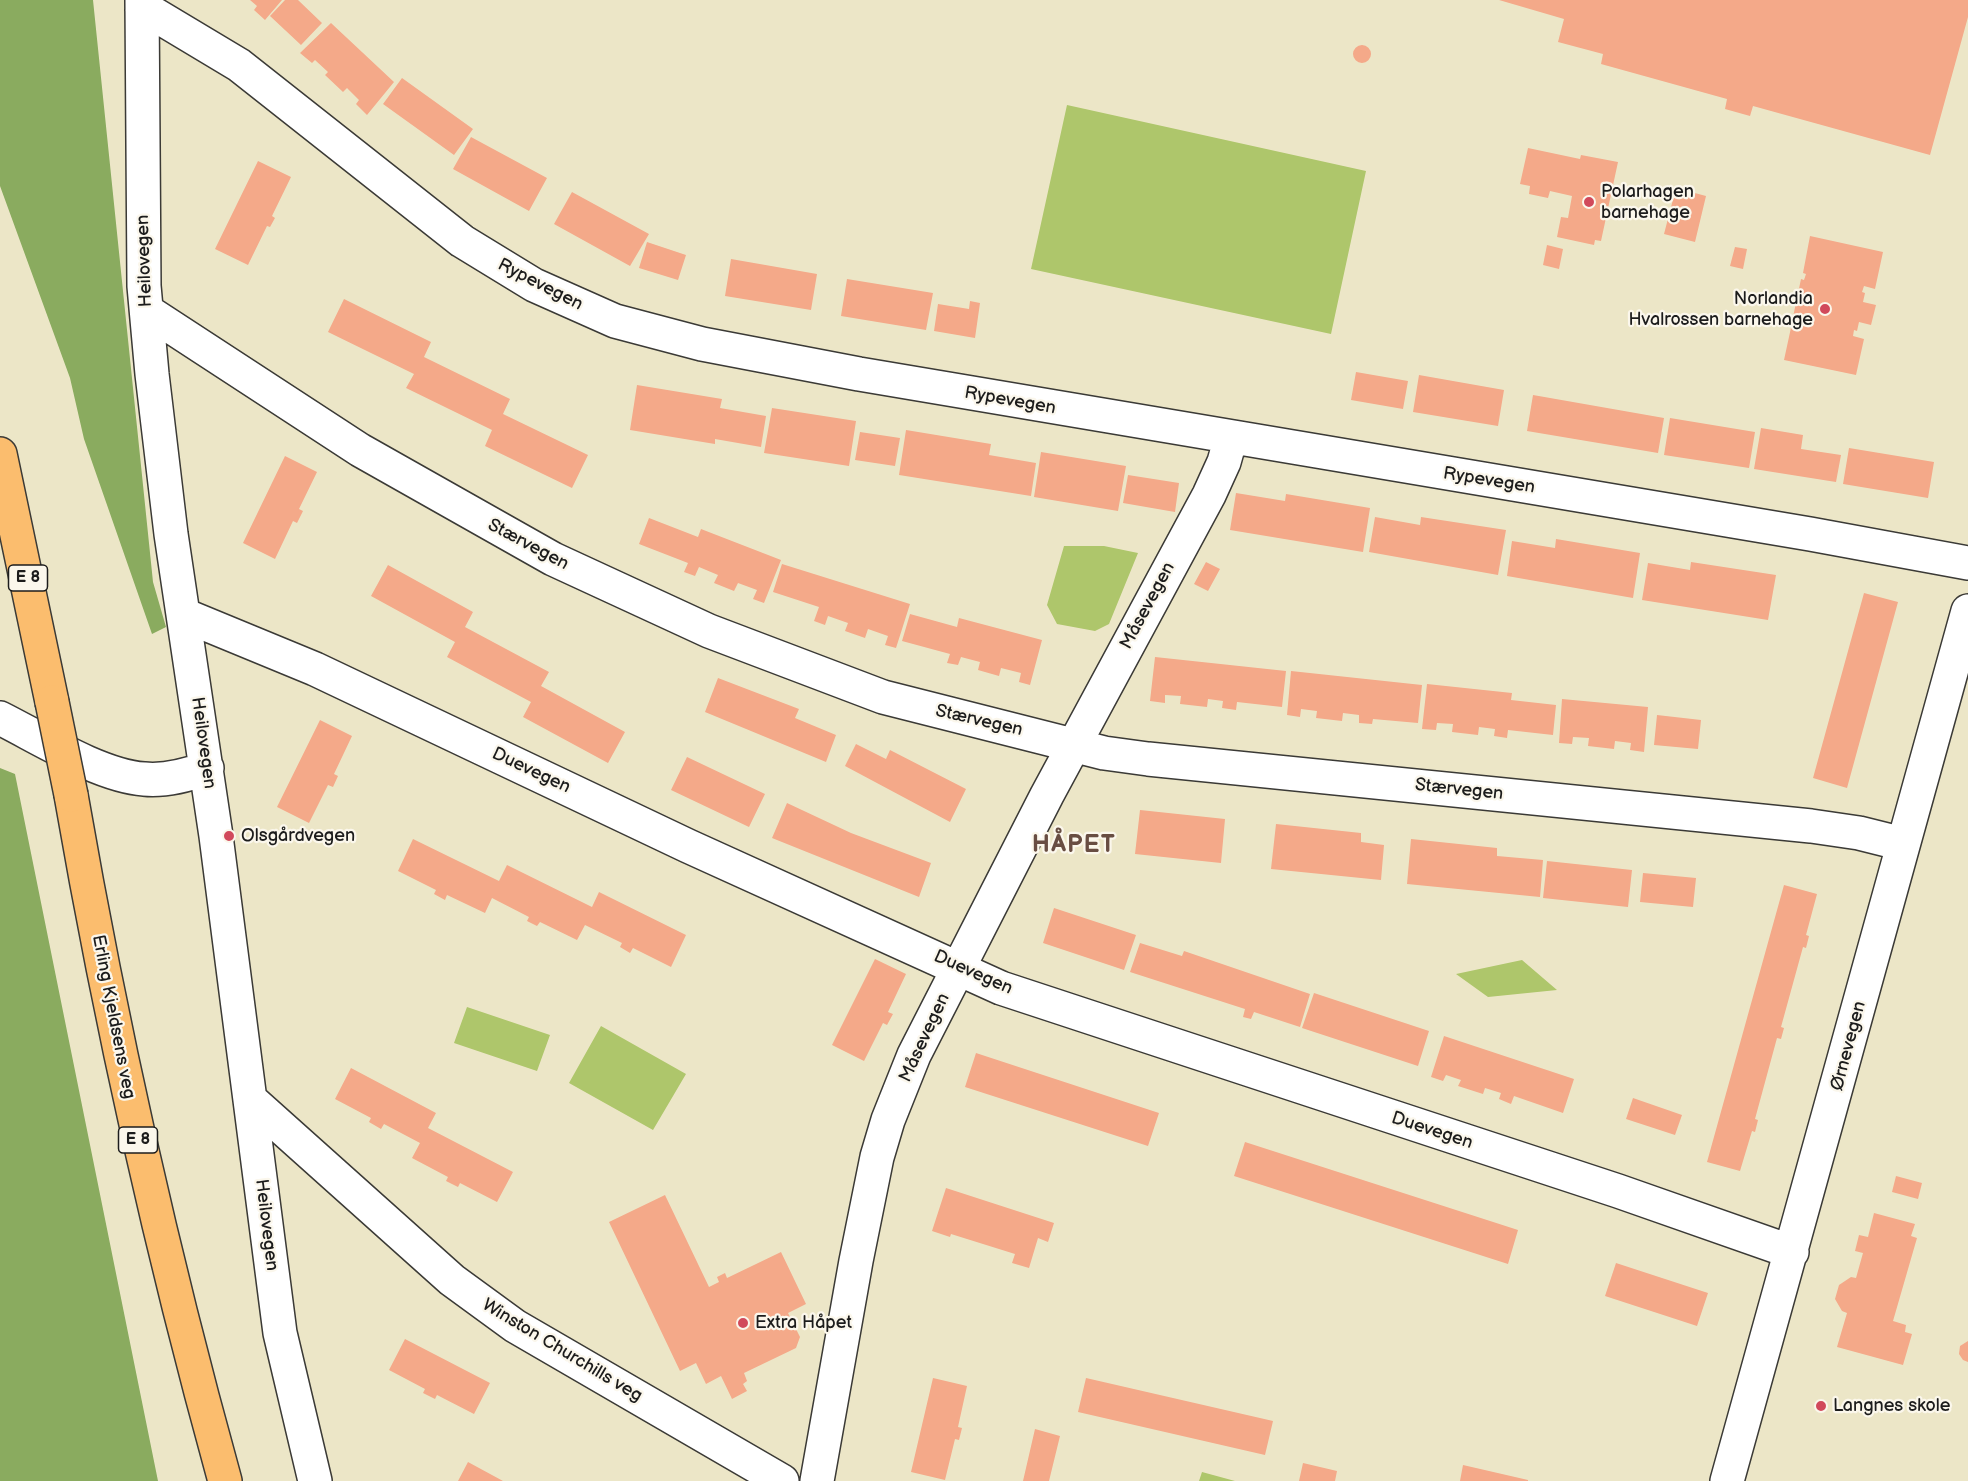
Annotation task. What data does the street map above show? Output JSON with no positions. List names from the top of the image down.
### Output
{
  "streets": {
    "highway": ["E 8", "Erling Kjeldsens veg"],
    "street": [
      "Heilovegen",
      "Rypevegen",
      "Stærvegen",
      "Måsevegen",
      "Duevegen",
      "Ørnevegen",
      "Winston Churchills veg"
    ]
  },
  "crossings": [
    ["Heilovegen", "Rypevegen"],
    ["Heilovegen", "Stærvegen"],
    ["Heilovegen", "Duevegen"],
    ["Heilovegen", "Winston Churchills veg"],
    ["Rypevegen", "Måsevegen"],
    ["Stærvegen", "Måsevegen"],
    ["Stærvegen", "Ørnevegen"],
    ["Måsevegen", "Duevegen"],
    ["Duevegen", "Ørnevegen"]
  ],
  "districts": ["HÅPET"],
  "places": [
    "Polarhagen barnehage",
    "Norlandia Hvalrossen barnehage",
    "Olsgårdvegen",
    "Extra Håpet",
    "Langnes skole"
  ]
}
